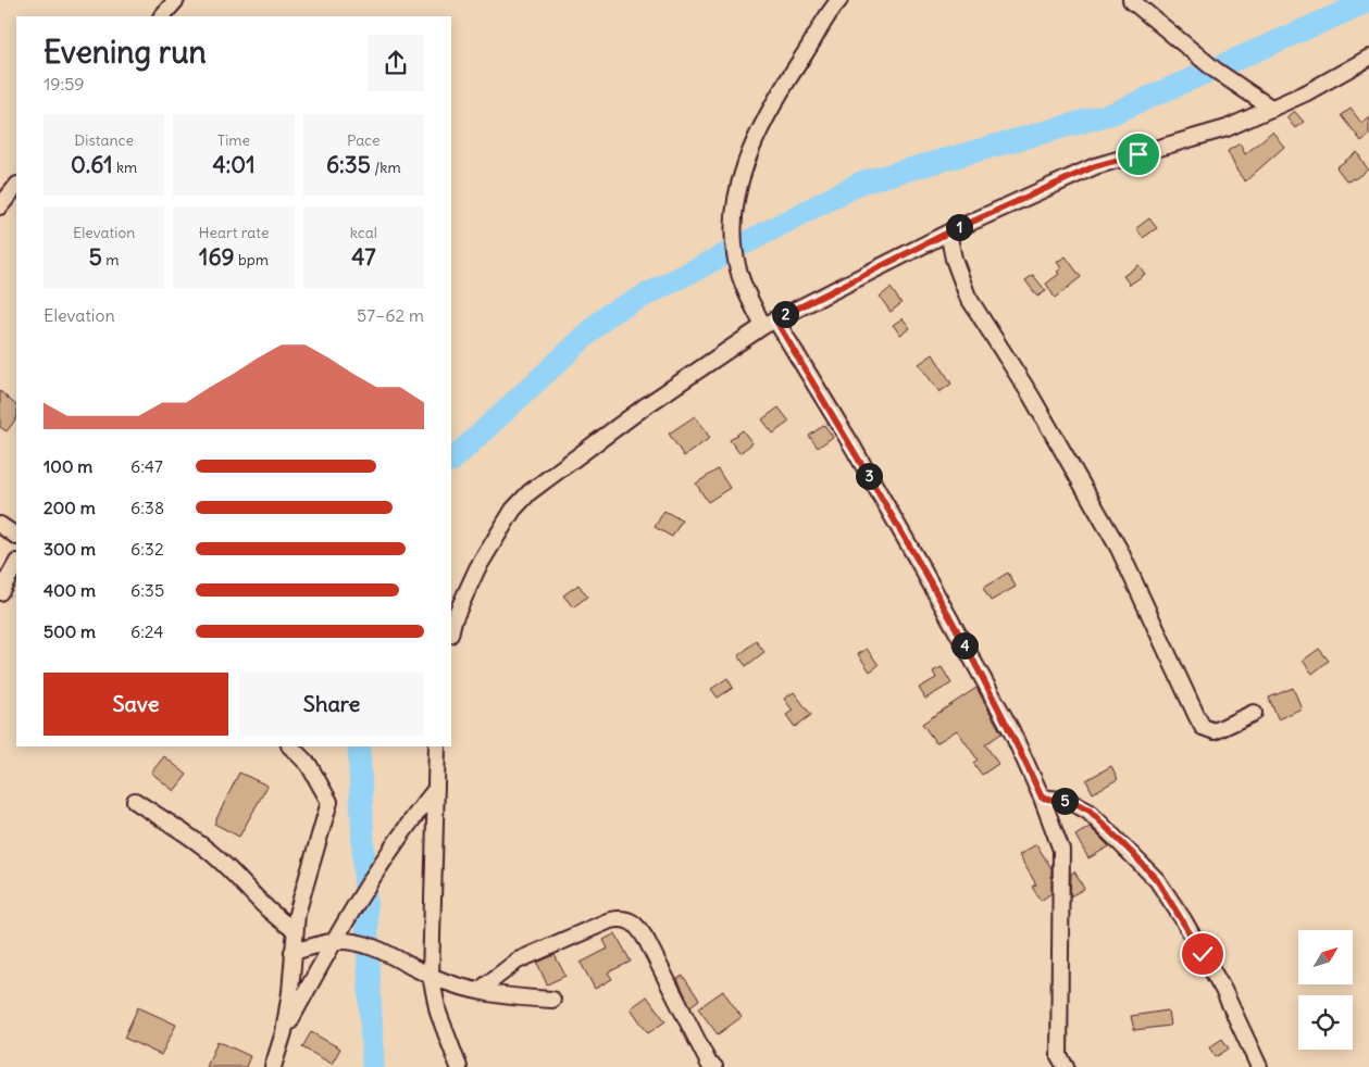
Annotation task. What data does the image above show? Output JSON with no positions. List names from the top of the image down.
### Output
{
  "north": "top right",
  "page": {
    "heading": ["Evening run", "19:59"],
    "stats": [
      ["Distance", "0.61 km"],
      ["Time", "4:01"],
      ["Pace", "6:35 /km"],
      ["Elevation", "5 m"],
      ["Heart rate", "169 bpm"],
      ["kcal", "47"]
    ],
    "pins": [
      "1",
      "2",
      "3",
      "4",
      "5"
    ],
    "chart": ["Elevation", "57–62 m"],
    "list": [
      {
        "name": "100 m",
        "note": "6:47"
      },
      {
        "name": "200 m",
        "note": "6:38"
      },
      {
        "name": "300 m",
        "note": "6:32"
      },
      {
        "name": "400 m",
        "note": "6:35"
      },
      {
        "name": "500 m",
        "note": "6:24"
      }
    ],
    "buttons": ["Save", "Share"]
  }
}
